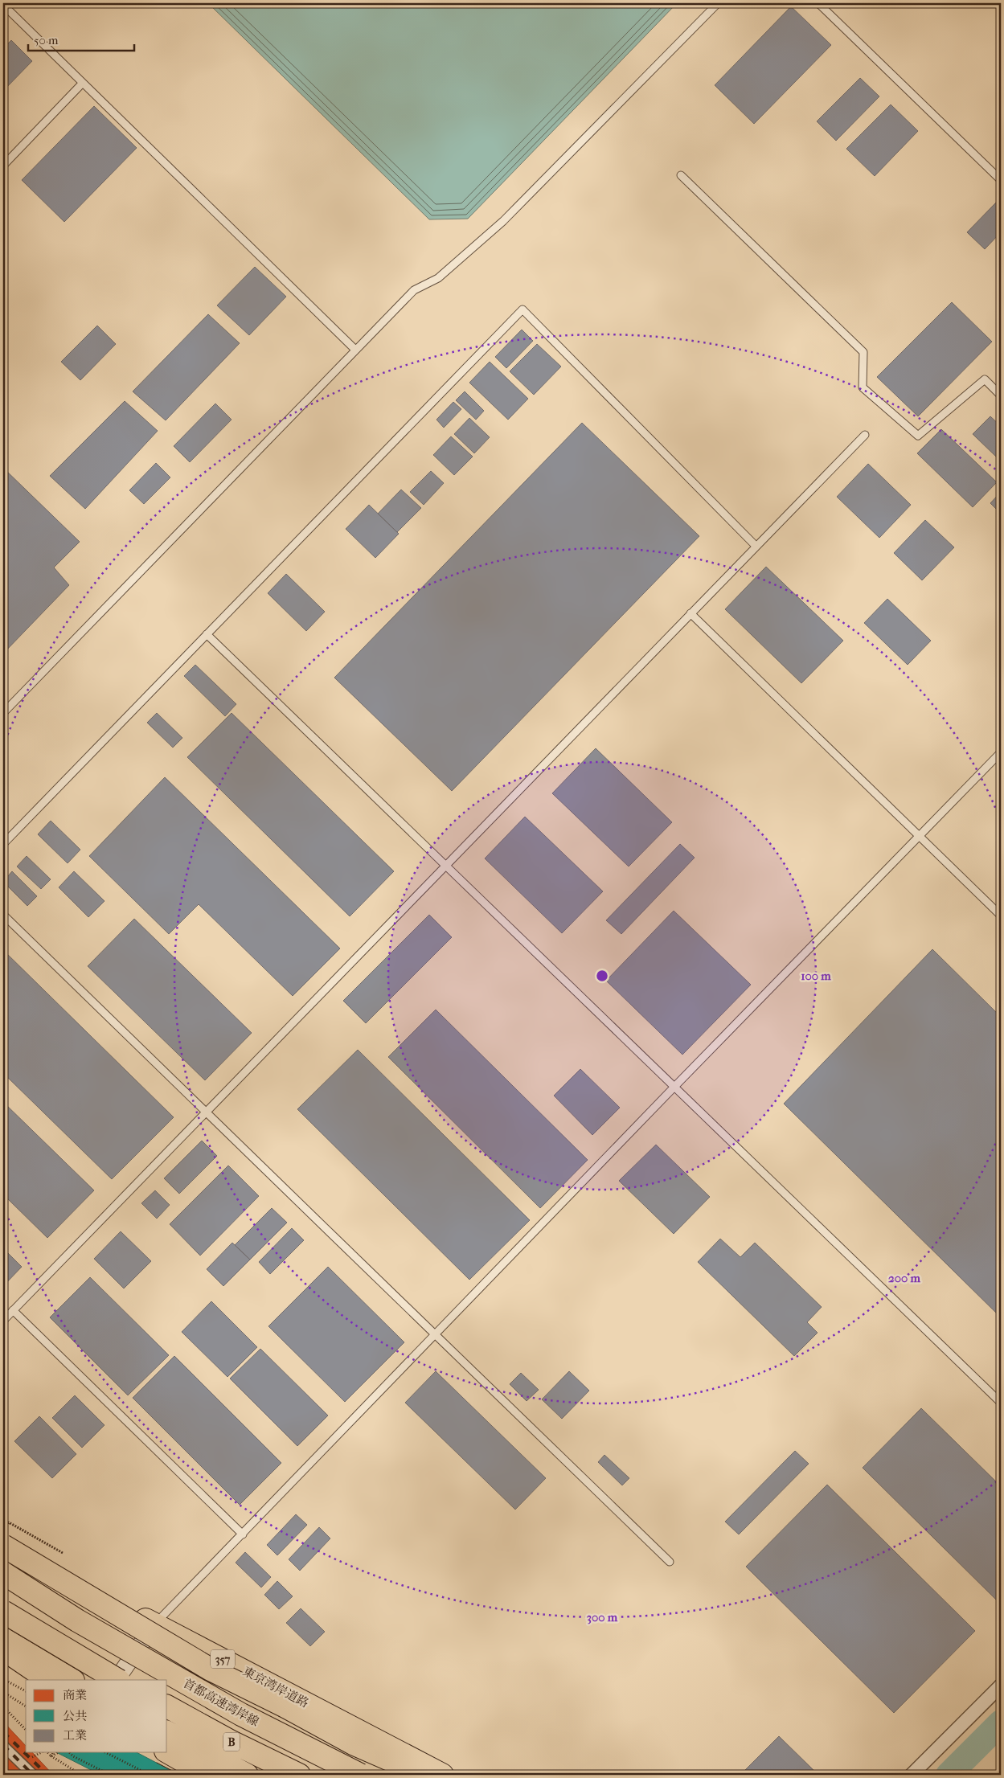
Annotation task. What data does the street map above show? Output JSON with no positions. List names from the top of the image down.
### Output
{
  "streets": {
    "highway": [
      "357",
      "東京湾岸道路",
      "首都高速湾岸線",
      "B"
    ]
  },
  "legend": ["商業", "公共", "工業"],
  "scale_bar": "50 m",
  "rings": ["100 m", "200 m", "300 m"]
}
